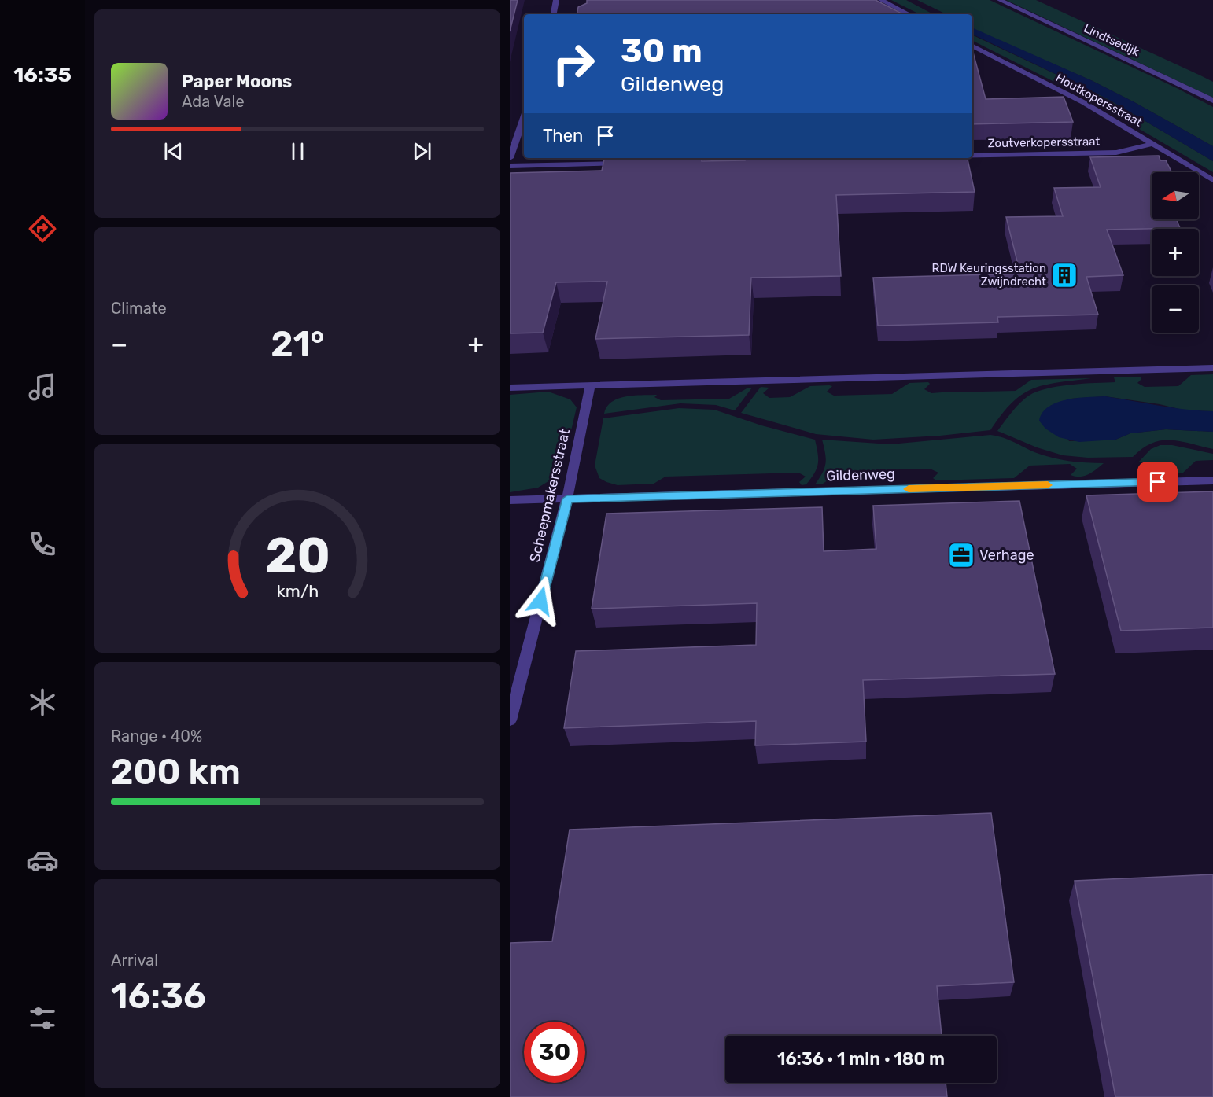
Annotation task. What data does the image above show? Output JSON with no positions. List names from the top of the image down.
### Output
{
  "streets": {
    "street": [
      "Lindtsedijk",
      "Houtkopersstraat",
      "Zoutverkopersstraat",
      "Gildenweg",
      "Scheepmakersstraat"
    ]
  },
  "crossings": [
    ["Houtkopersstraat", "Zoutverkopersstraat"],
    ["Gildenweg", "Scheepmakersstraat"]
  ],
  "places": {
    "building": ["RDW Keuringsstation Zwijndrecht"],
    "office": ["Verhage"]
  },
  "north": "left",
  "page": {
    "tabs": "16:35",
    "turn": ["30 m", "Gildenweg"],
    "song": ["Paper Moons", "Ada Vale"],
    "then": "Then",
    "map_buttons": ["+", "−"],
    "tile": [
      "Climate",
      ["Range · 40%", "200 km"],
      ["Arrival", "16:36"]
    ],
    "heat": ["−", "21°", "+"],
    "limit": "30",
    "trip": "16:36 · 1 min · 180 m",
    "gauge": ["20", "km/h"]
  }
}
